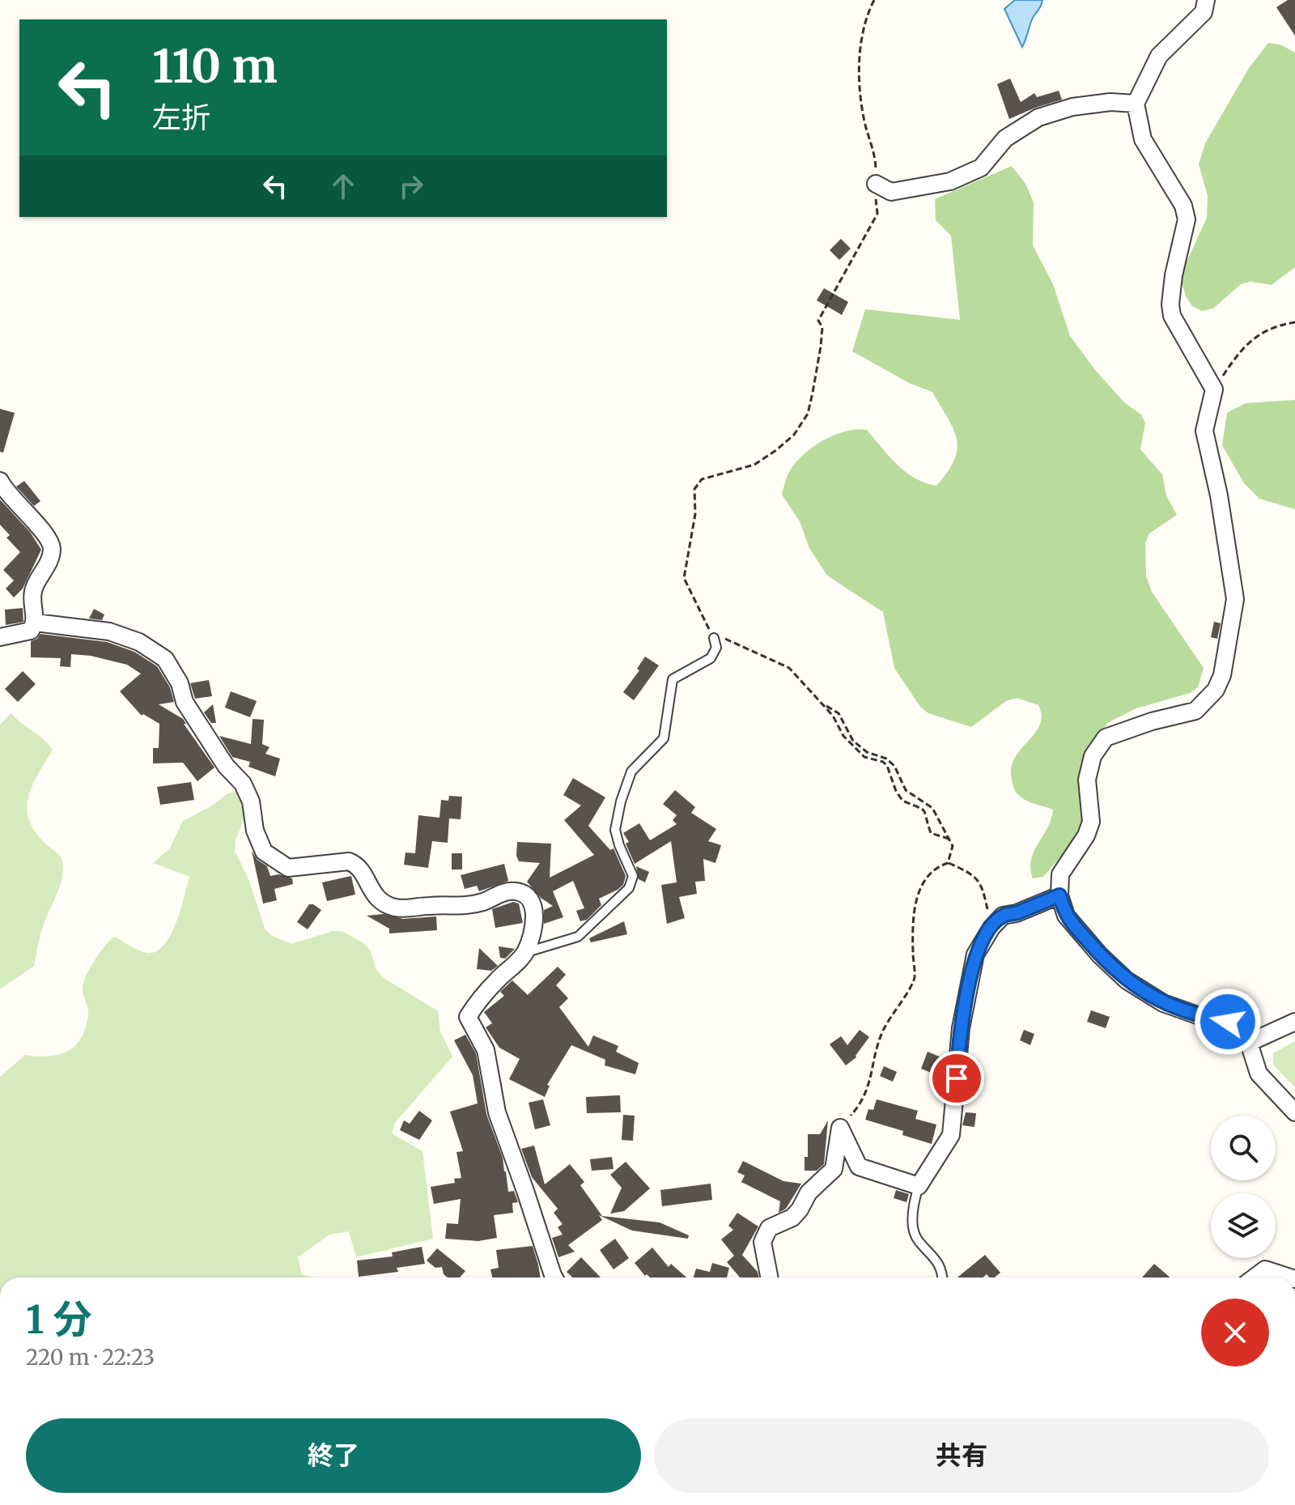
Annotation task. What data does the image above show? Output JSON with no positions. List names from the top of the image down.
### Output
{
  "page": {
    "turn": ["110 m", "左折"],
    "heading": ["1 分", "220 m · 22:23"],
    "buttons": ["終了", "共有"]
  }
}
